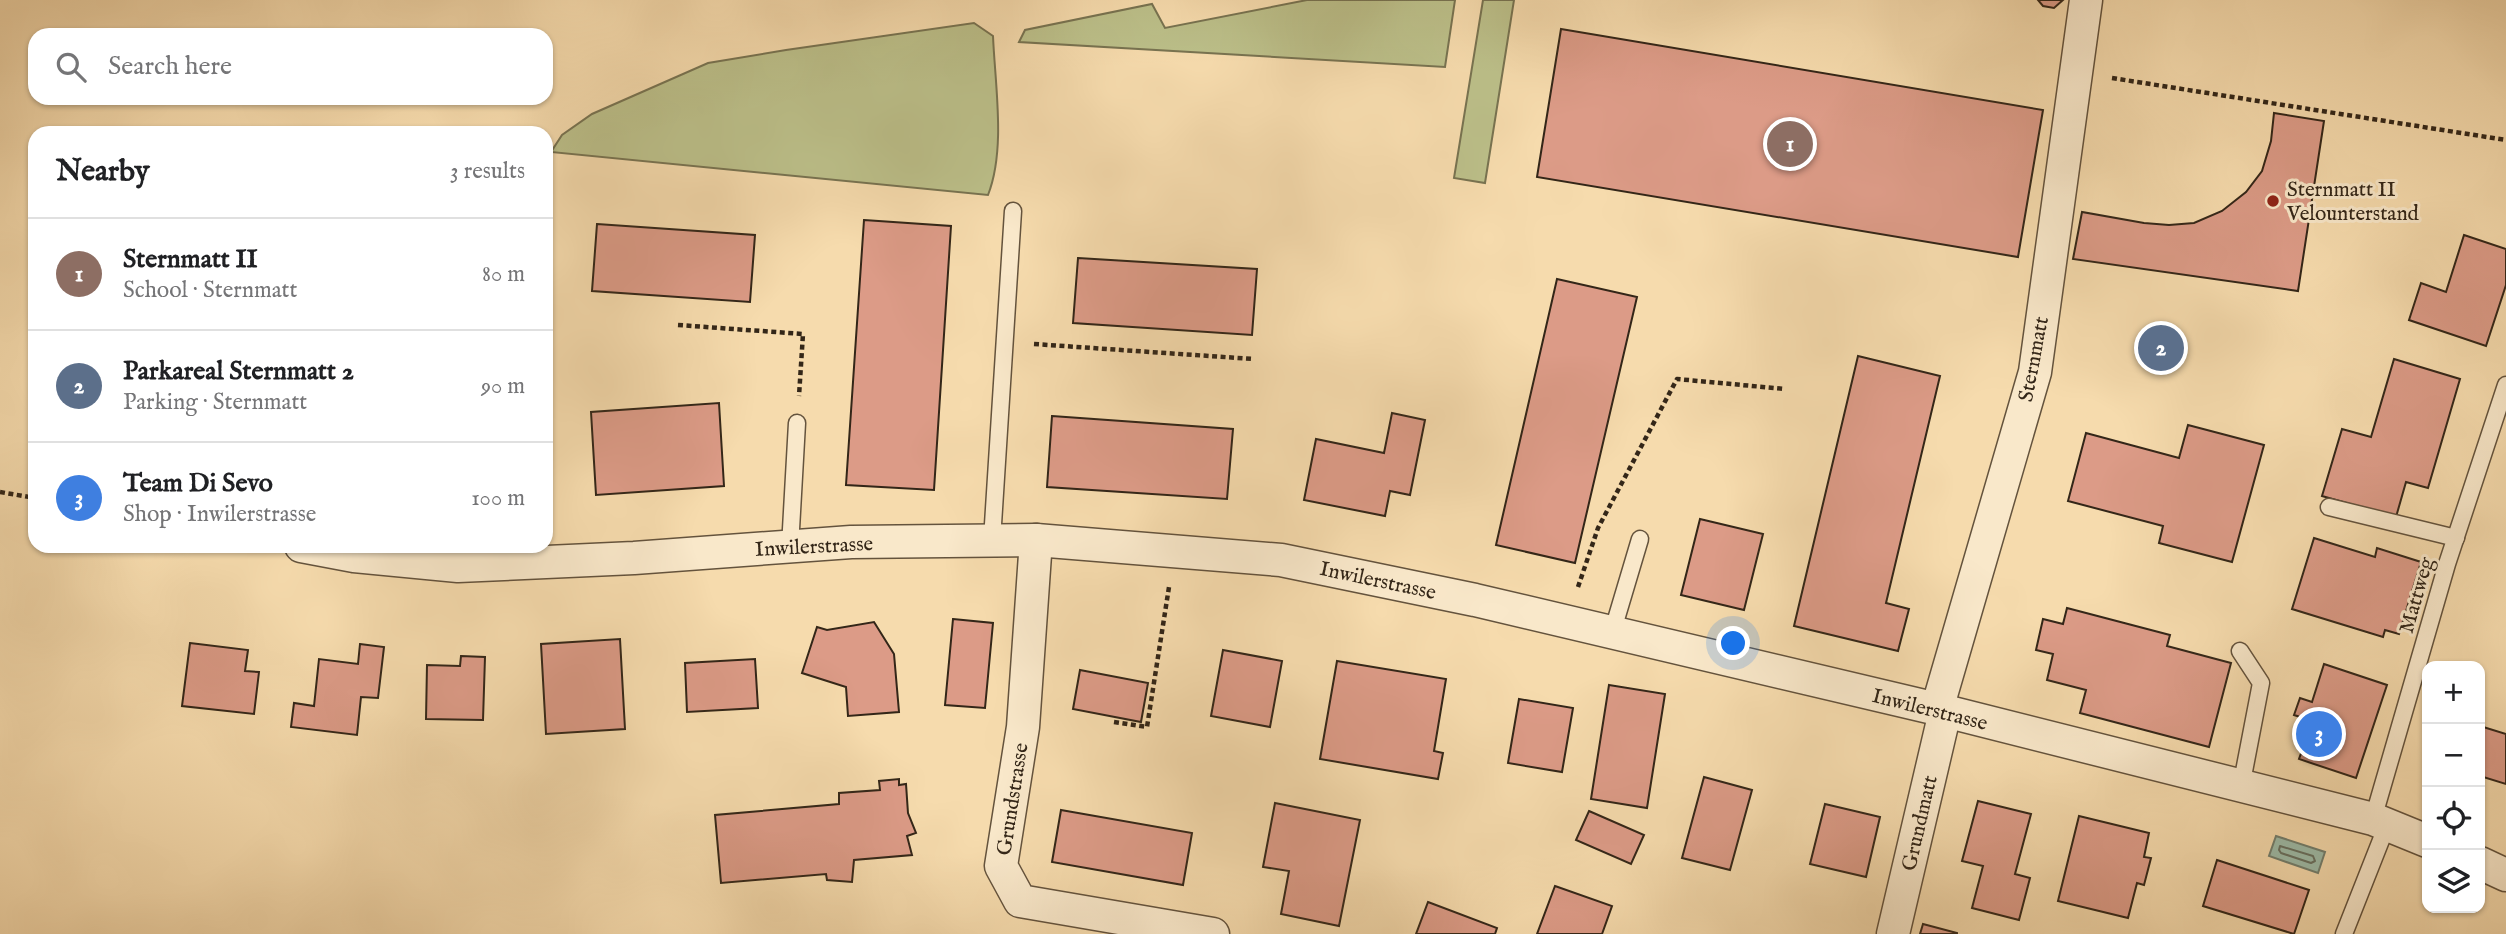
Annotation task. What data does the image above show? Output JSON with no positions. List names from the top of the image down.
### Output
{
  "streets": {
    "street": [
      "Sternmatt",
      "Inwilerstrasse",
      "Grundstrasse",
      "Grundmatt"
    ],
    "lane": ["Mattweg"]
  },
  "crossings": [
    ["Sternmatt", "Inwilerstrasse"],
    ["Sternmatt", "Grundmatt"],
    ["Inwilerstrasse", "Mattweg"],
    ["Inwilerstrasse", "Grundstrasse"],
    ["Inwilerstrasse", "Grundmatt"]
  ],
  "places": ["Sternmatt II Velounterstand"],
  "page": {
    "search": "Search here",
    "pins": ["1", "2", "3"],
    "heading": ["Nearby", "3 results"],
    "list": [
      {
        "mark": "1",
        "name": "Sternmatt II",
        "note": "School · Sternmatt",
        "value": "80 m"
      },
      {
        "mark": "2",
        "name": "Parkareal Sternmatt 2",
        "note": "Parking · Sternmatt",
        "value": "90 m"
      },
      {
        "mark": "3",
        "name": "Team Di Sevo",
        "note": "Shop · Inwilerstrasse",
        "value": "100 m"
      }
    ],
    "map_buttons": ["+", "−"]
  }
}
